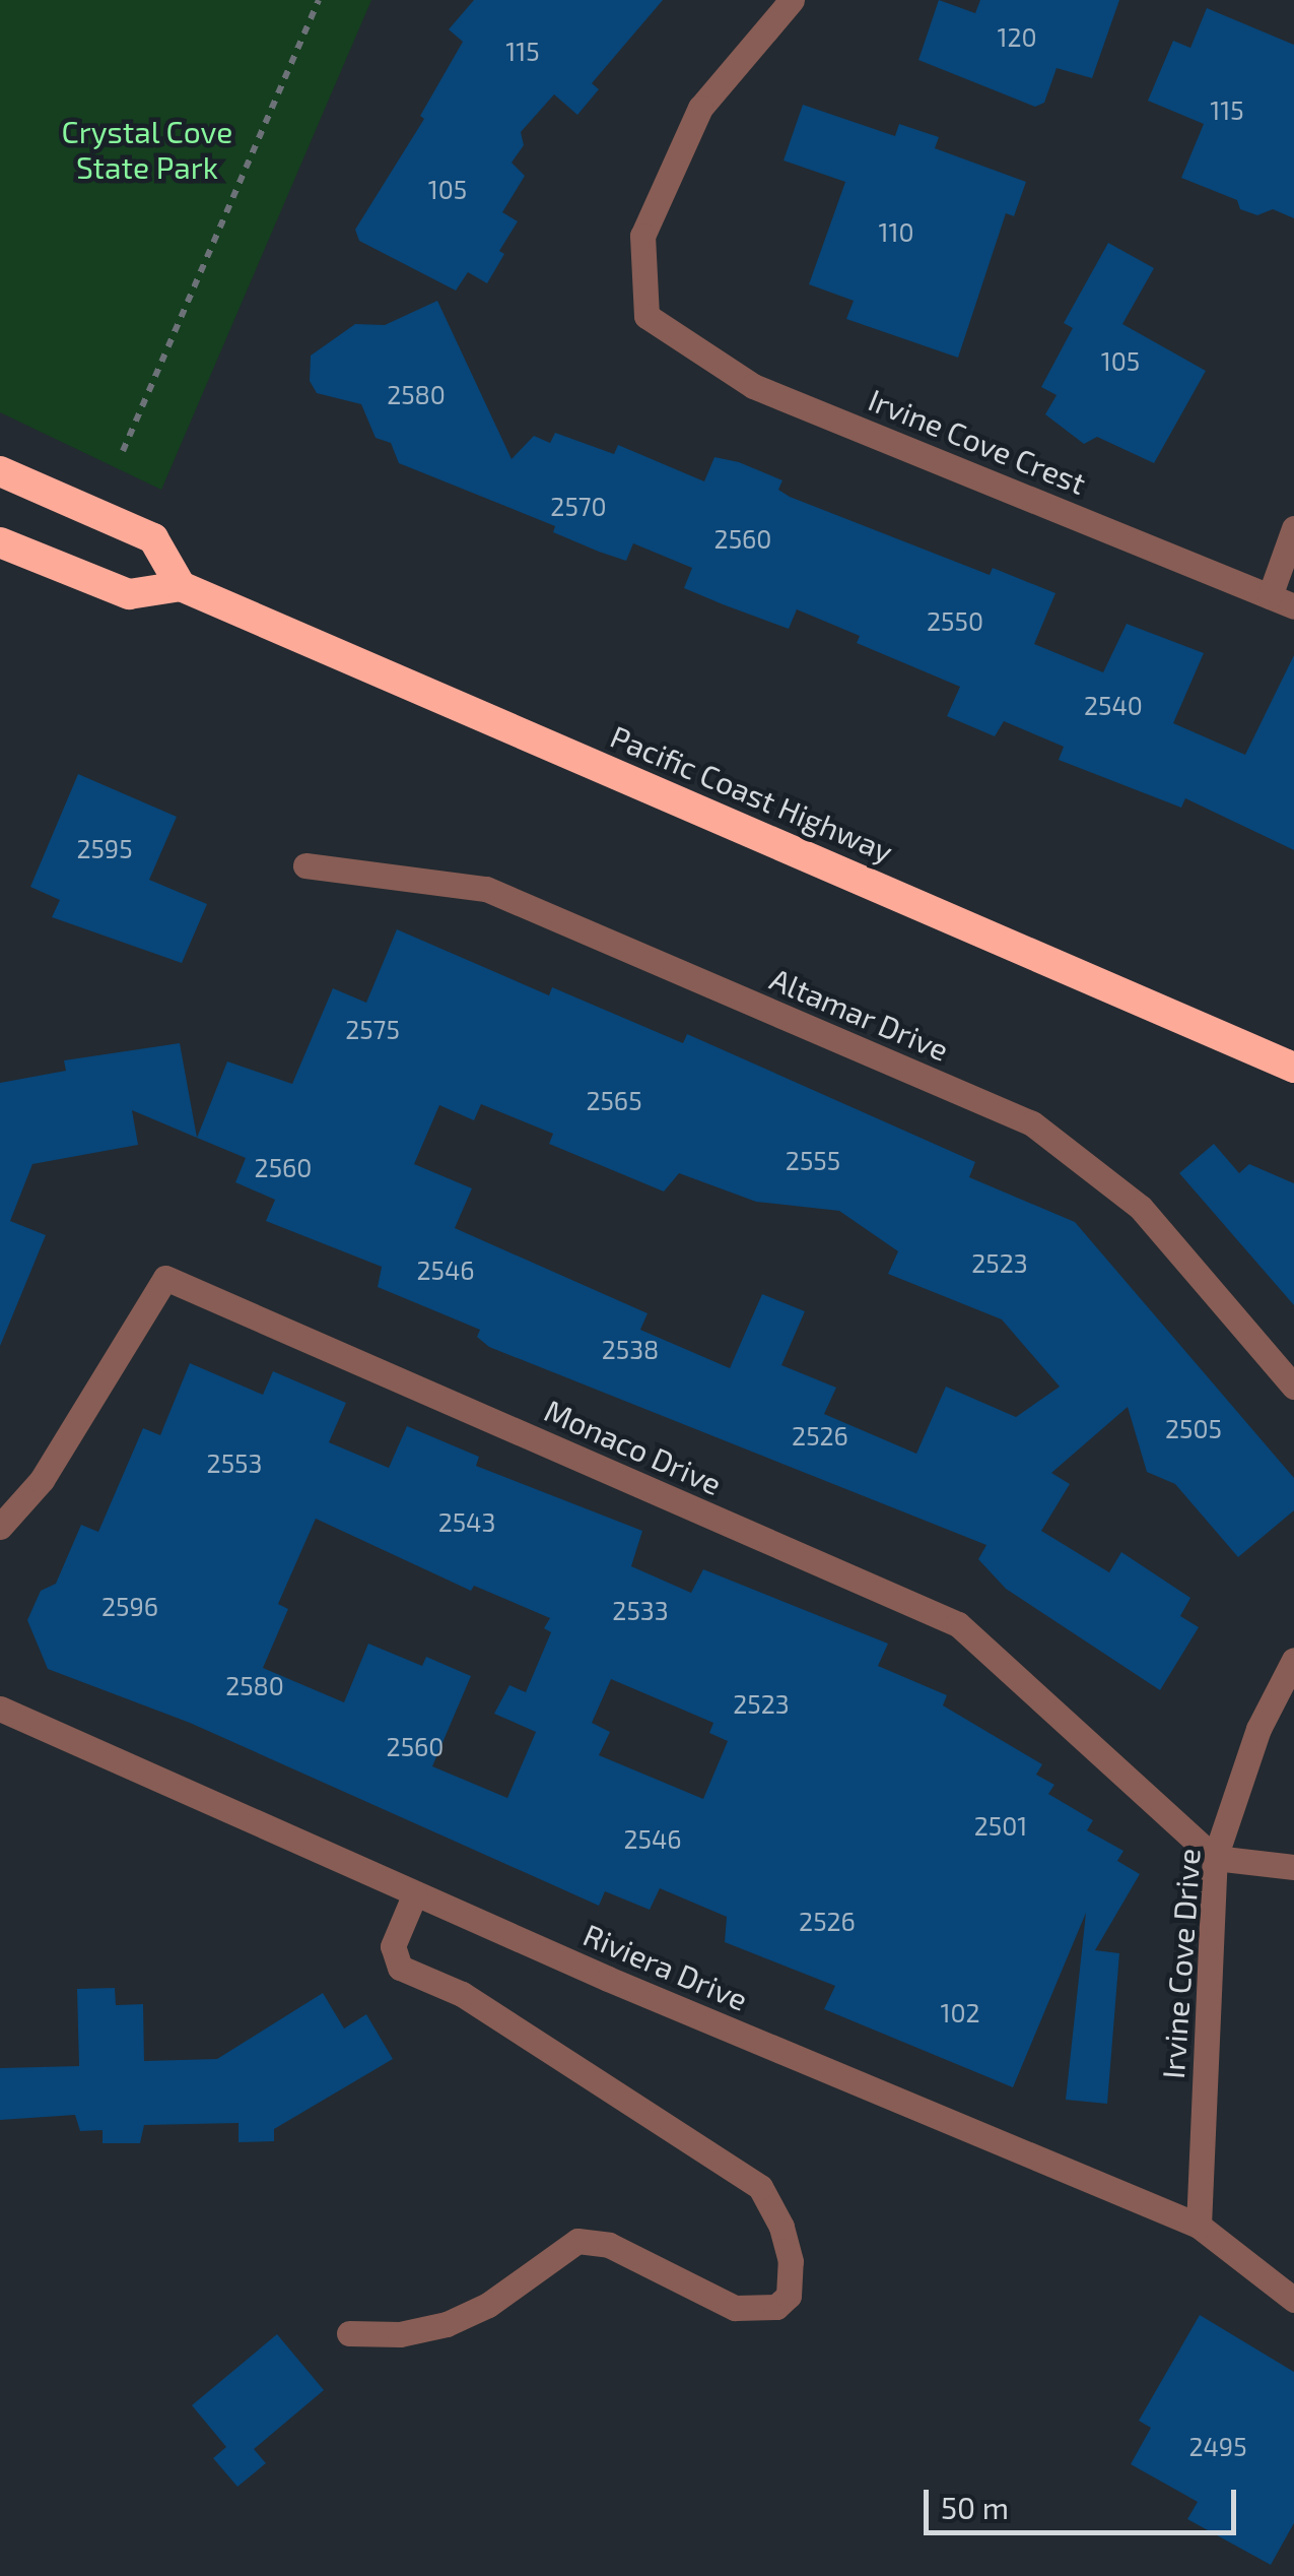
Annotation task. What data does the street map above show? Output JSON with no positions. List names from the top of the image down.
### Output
{
  "streets": {
    "highway": ["Pacific Coast Highway"],
    "street": [
      "Irvine Cove Crest",
      "Altamar Drive",
      "Monaco Drive",
      "Irvine Cove Drive",
      "Riviera Drive"
    ]
  },
  "crossings": [
    ["Monaco Drive", "Irvine Cove Drive"],
    ["Irvine Cove Drive", "Riviera Drive"]
  ],
  "parks": ["Crystal Cove State Park"],
  "house_numbers": [
    "120",
    "115",
    "115",
    "105",
    "110",
    "105",
    "2580",
    "2570",
    "2560",
    "2550",
    "2540",
    "2595",
    "2575",
    "2565",
    "2555",
    "2560",
    "2523",
    "2546",
    "2538",
    "2505",
    "2526",
    "2553",
    "2543",
    "2596",
    "2533",
    "2580",
    "2523",
    "2560",
    "2501",
    "2546",
    "2526",
    "102",
    "2495"
  ],
  "scale_bar": "50 m"
}
